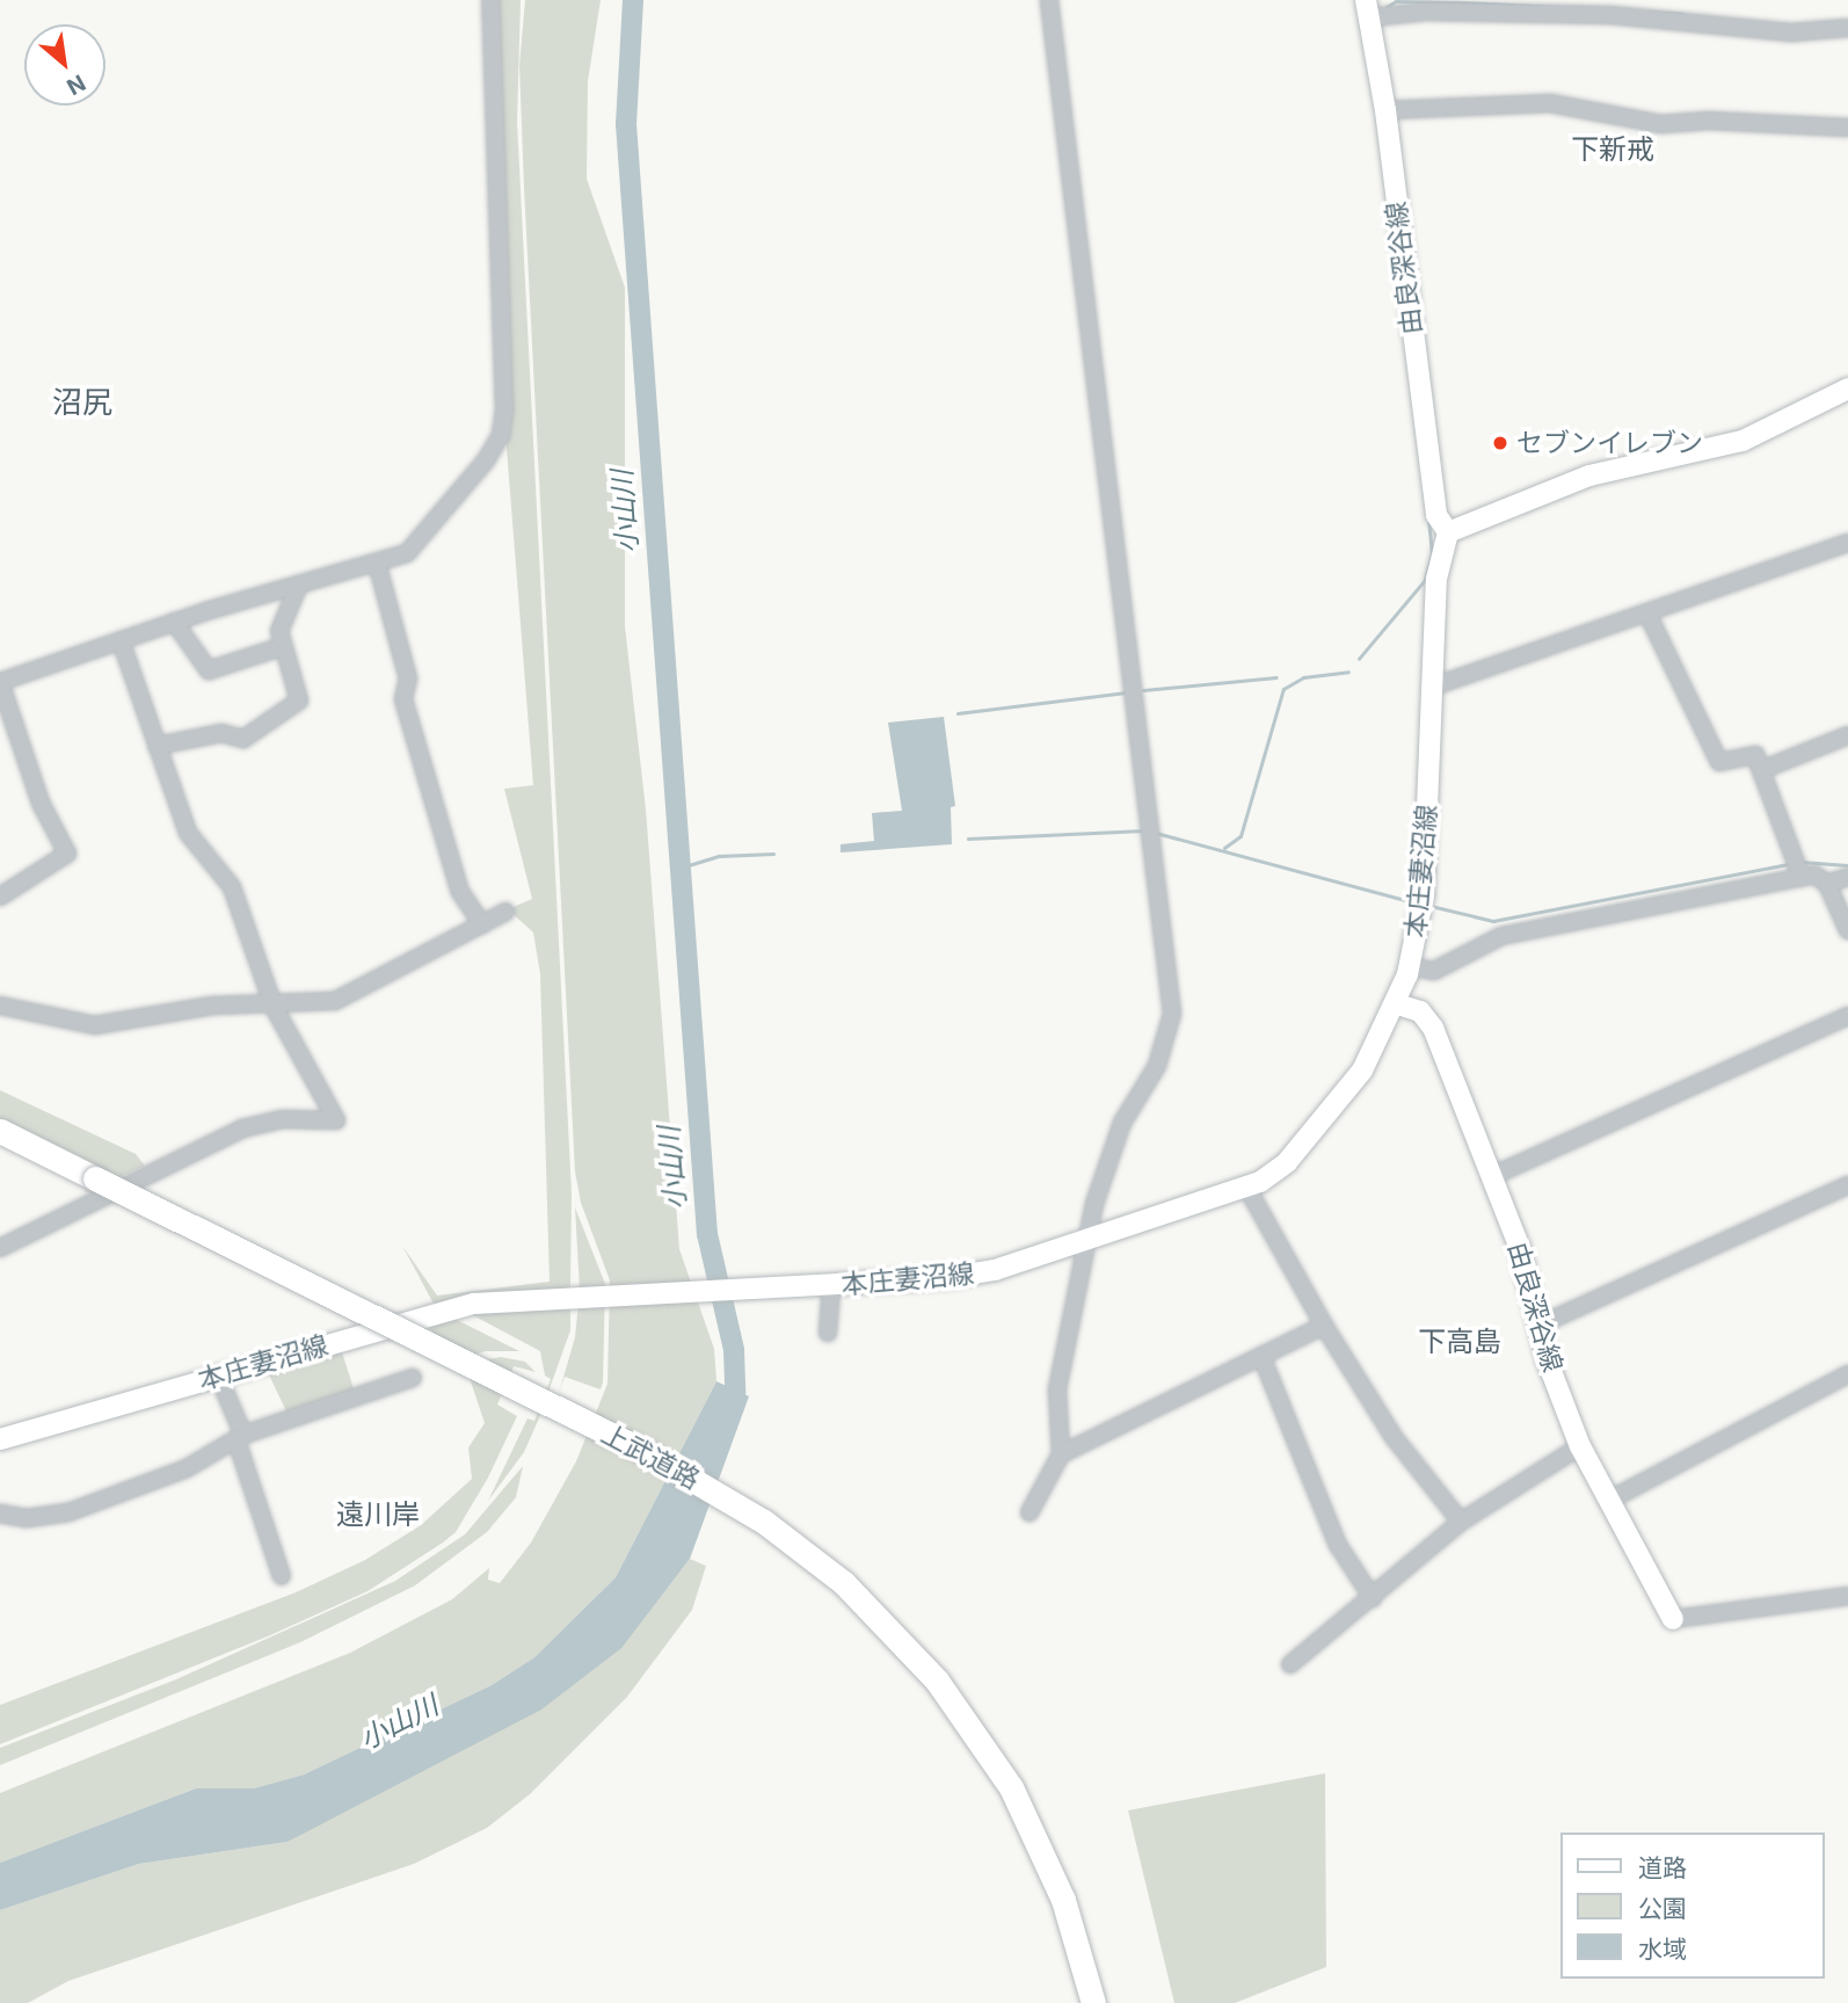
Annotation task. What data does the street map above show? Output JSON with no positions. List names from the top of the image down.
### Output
{
  "streets": {
    "highway": ["上武道路"],
    "main road": ["由良深谷線", "本庄妻沼線"]
  },
  "crossings": [
    ["由良深谷線", "本庄妻沼線"]
  ],
  "districts": [
    "下新戒",
    "沼尻",
    "下高島",
    "遠川岸"
  ],
  "water": ["小山川"],
  "places": ["セブンイレブン"],
  "legend": ["道路", "公園", "水域"],
  "north": "bottom right"
}
